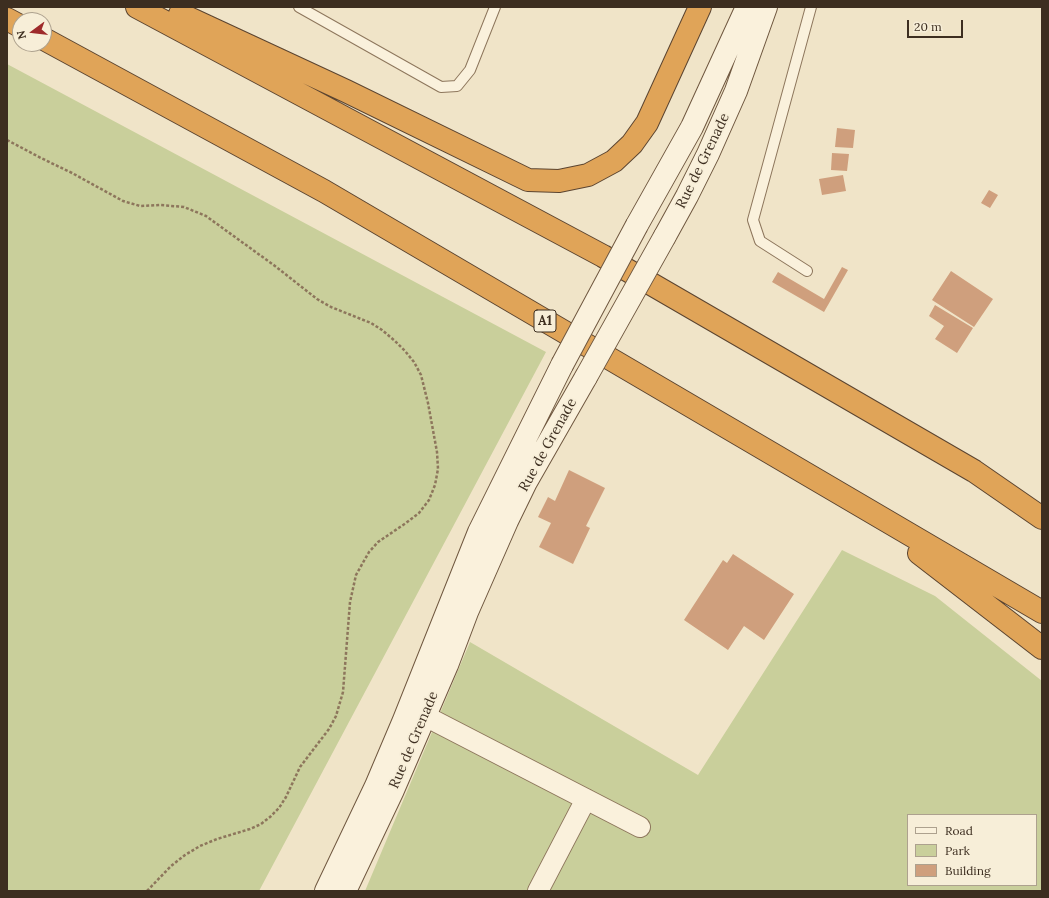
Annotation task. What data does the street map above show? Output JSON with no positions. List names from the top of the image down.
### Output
{
  "streets": {
    "highway": ["A1"],
    "street": ["Rue de Grenade"]
  },
  "legend": ["Road", "Park", "Building"],
  "scale_bar": "20 m",
  "north": "left"
}
